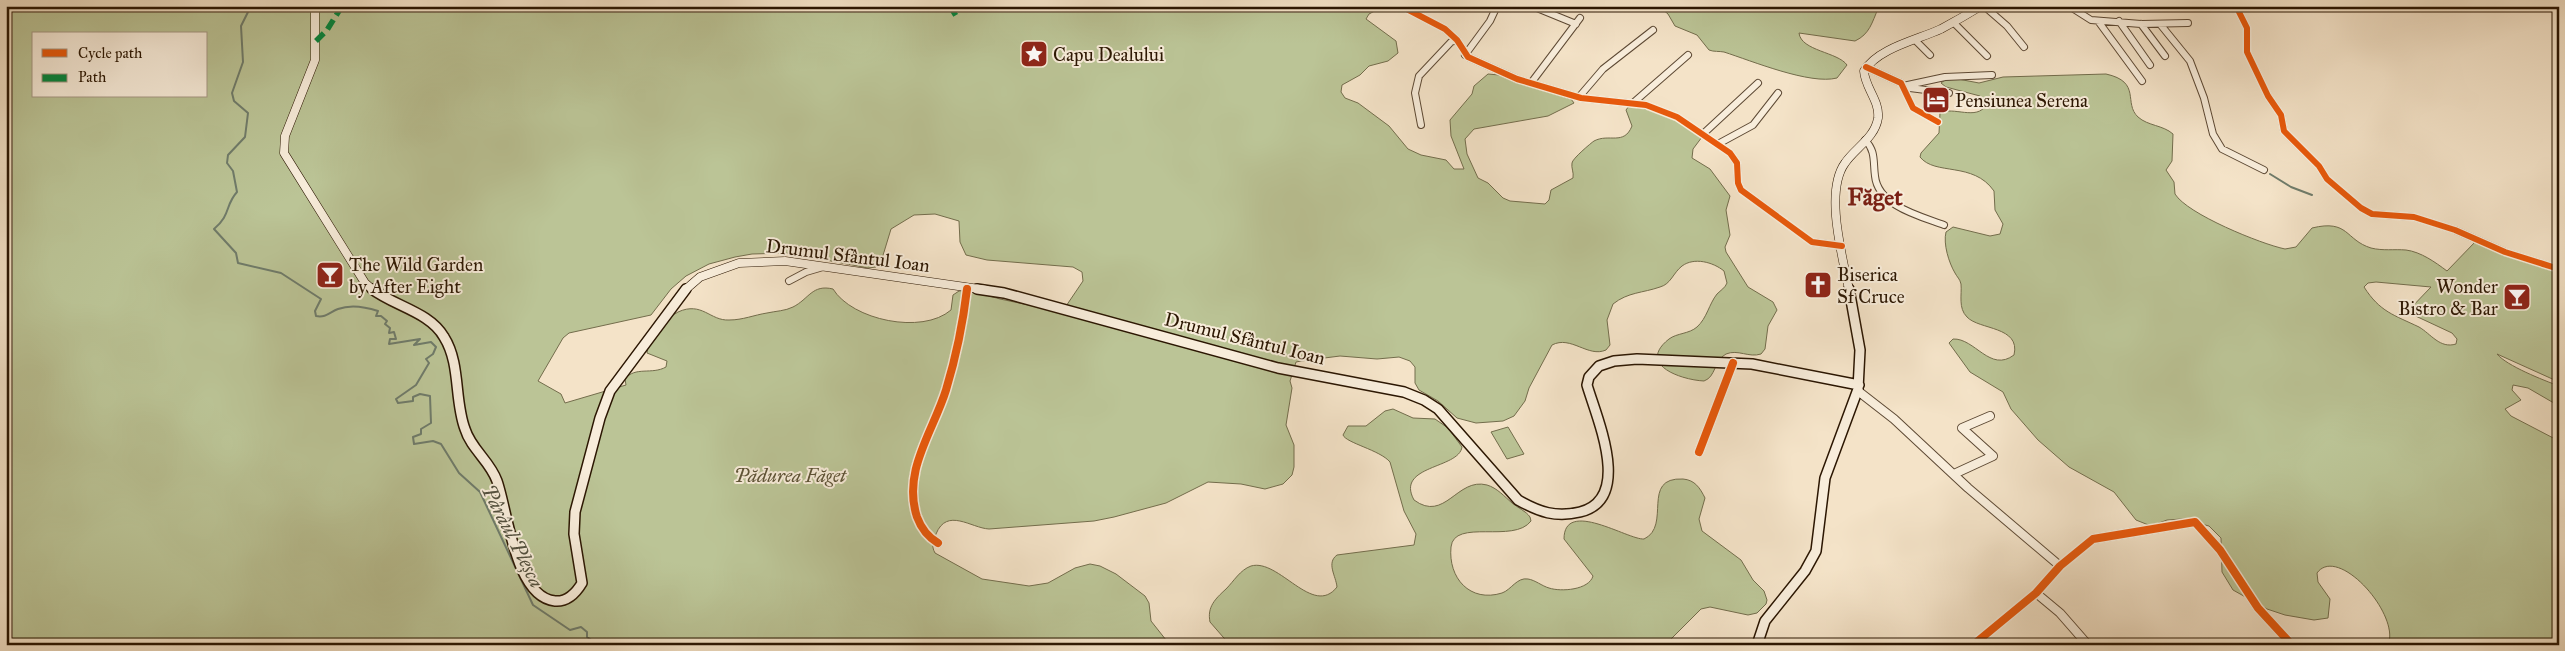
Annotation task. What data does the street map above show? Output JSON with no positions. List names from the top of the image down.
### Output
{
  "streets": {
    "main road": ["Drumul Sfântul Ioan"]
  },
  "districts": ["Făget"],
  "water": ["Pârâul Pleșca"],
  "parks": ["Pădurea Făget"],
  "places": {
    "place": ["Capu Dealului"],
    "hotel": ["Pensiunea Serena"],
    "bar": ["The Wild Garden by After Eight", "Wonder Bistro & Bar"],
    "church": ["Biserica Sf Cruce"]
  },
  "legend": ["Cycle path", "Path"]
}
